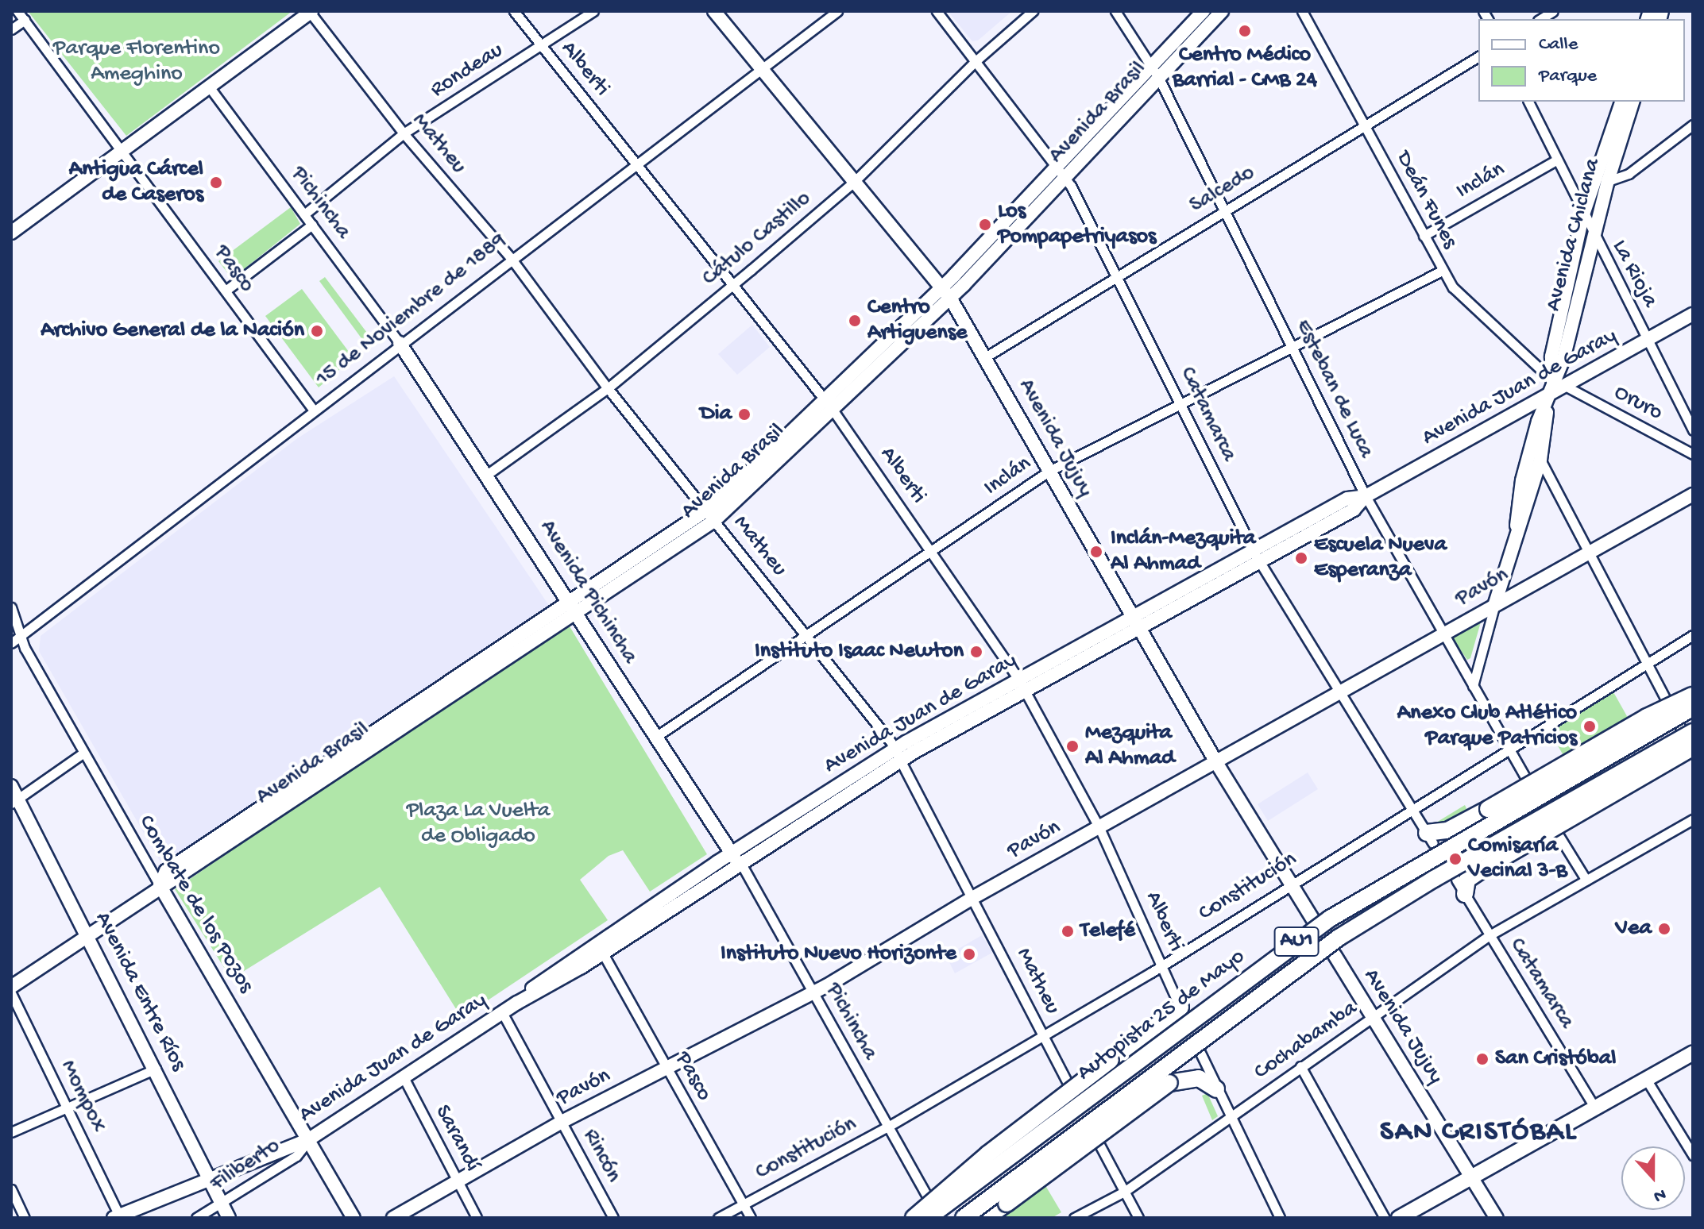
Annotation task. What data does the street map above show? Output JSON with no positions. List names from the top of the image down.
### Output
{
  "streets": {
    "highway": ["AU1", "Autopista 25 de Mayo"],
    "main road": [
      "Avenida Brasil",
      "Avenida Chiclana",
      "Avenida Juan de Garay",
      "Avenida Jujuy",
      "Pavón",
      "Avenida Pichincha",
      "Combate de los Pozos",
      "Avenida Entre Ríos"
    ],
    "street": [
      "Alberti",
      "Rondeau",
      "Matheu",
      "Inclán",
      "Salcedo",
      "Deán Funes",
      "Pichincha",
      "Cátulo Castillo",
      "Pasco",
      "La Rioja",
      "15 de Noviembre de 1889",
      "Esteban de Luca",
      "Oruro",
      "Catamarca",
      "Constitución",
      "Cochabamba",
      "Mompox",
      "Sarandí",
      "Rincón",
      "Filiberto"
    ]
  },
  "crossings": [
    ["Alberti", "Rondeau"],
    ["Alberti", "Avenida Brasil"],
    ["Alberti", "Inclán"],
    ["Alberti", "Cátulo Castillo"],
    ["Alberti", "15 de Noviembre de 1889"],
    ["Alberti", "Avenida Juan de Garay"],
    ["Alberti", "Pavón"],
    ["Alberti", "Constitución"],
    ["Rondeau", "Matheu"],
    ["Rondeau", "Pichincha"],
    ["Avenida Brasil", "Matheu"],
    ["Avenida Brasil", "Esteban de Luca"],
    ["Avenida Brasil", "Catamarca"],
    ["Avenida Brasil", "Avenida Jujuy"],
    ["Avenida Brasil", "Avenida Pichincha"],
    ["Avenida Brasil", "Combate de los Pozos"],
    ["Avenida Brasil", "Avenida Entre Ríos"],
    ["Matheu", "Inclán"],
    ["Matheu", "Cátulo Castillo"],
    ["Matheu", "15 de Noviembre de 1889"],
    ["Matheu", "Avenida Juan de Garay"],
    ["Matheu", "Pavón"],
    ["Matheu", "Constitución"],
    ["Inclán", "Deán Funes"],
    ["Inclán", "La Rioja"],
    ["Inclán", "Esteban de Luca"],
    ["Inclán", "Catamarca"],
    ["Inclán", "Avenida Jujuy"],
    ["Inclán", "Avenida Pichincha"],
    ["Salcedo", "Deán Funes"],
    ["Salcedo", "Esteban de Luca"],
    ["Salcedo", "Catamarca"],
    ["Salcedo", "Avenida Jujuy"],
    ["Deán Funes", "Avenida Chiclana"],
    ["Pichincha", "15 de Noviembre de 1889"],
    ["Pichincha", "Avenida Juan de Garay"],
    ["Pichincha", "Pavón"],
    ["Pichincha", "Avenida Pichincha"],
    ["Pichincha", "Constitución"],
    ["Avenida Chiclana", "La Rioja"],
    ["Avenida Chiclana", "Avenida Juan de Garay"],
    ["Avenida Chiclana", "Esteban de Luca"],
    ["Avenida Chiclana", "Pavón"],
    ["Cátulo Castillo", "Catamarca"],
    ["Cátulo Castillo", "Avenida Jujuy"],
    ["Cátulo Castillo", "Avenida Pichincha"],
    ["Pasco", "15 de Noviembre de 1889"],
    ["Pasco", "Avenida Juan de Garay"],
    ["Pasco", "Pavón"],
    ["Pasco", "Constitución"],
    ["La Rioja", "Avenida Juan de Garay"],
    ["15 de Noviembre de 1889", "Avenida Jujuy"],
    ["15 de Noviembre de 1889", "Avenida Pichincha"],
    ["15 de Noviembre de 1889", "Combate de los Pozos"],
    ["Avenida Juan de Garay", "Esteban de Luca"],
    ["Avenida Juan de Garay", "Oruro"],
    ["Avenida Juan de Garay", "Catamarca"],
    ["Avenida Juan de Garay", "Avenida Jujuy"],
    ["Avenida Juan de Garay", "Avenida Pichincha"],
    ["Avenida Juan de Garay", "Combate de los Pozos"],
    ["Avenida Juan de Garay", "Avenida Entre Ríos"],
    ["Avenida Juan de Garay", "Mompox"],
    ["Avenida Juan de Garay", "Sarandí"],
    ["Avenida Juan de Garay", "Rincón"],
    ["Avenida Juan de Garay", "Filiberto"],
    ["Esteban de Luca", "Pavón"],
    ["Esteban de Luca", "Constitución"],
    ["Catamarca", "Pavón"],
    ["Catamarca", "Constitución"],
    ["Catamarca", "Cochabamba"],
    ["Avenida Jujuy", "Pavón"],
    ["Avenida Jujuy", "Constitución"],
    ["Avenida Jujuy", "Cochabamba"],
    ["Pavón", "Sarandí"],
    ["Pavón", "Rincón"],
    ["Combate de los Pozos", "Filiberto"],
    ["Avenida Entre Ríos", "Filiberto"]
  ],
  "districts": ["SAN CRISTÓBAL"],
  "parks": ["Parque Florentino Ameghino", "Plaza La Vuelta de Obligado"],
  "places": [
    "Centro Médico Barrial - CMB 24",
    "Antigua Cárcel de Caseros",
    "Los Pompapetriyasos",
    "Centro Artiguense",
    "Archivo General de la Nación",
    "Dia",
    "Inclán-Mezquita Al Ahmad",
    "Escuela Nueva Esperanza",
    "Instituto Isaac Newton",
    "Anexo Club Atlético Parque Patricios",
    "Mezquita Al Ahmad",
    "Comisaría Vecinal 3-B",
    "Vea",
    "Telefé",
    "Instituto Nuevo Horizonte",
    "San Cristóbal"
  ],
  "legend": ["Calle", "Parque"],
  "north": "bottom"
}
